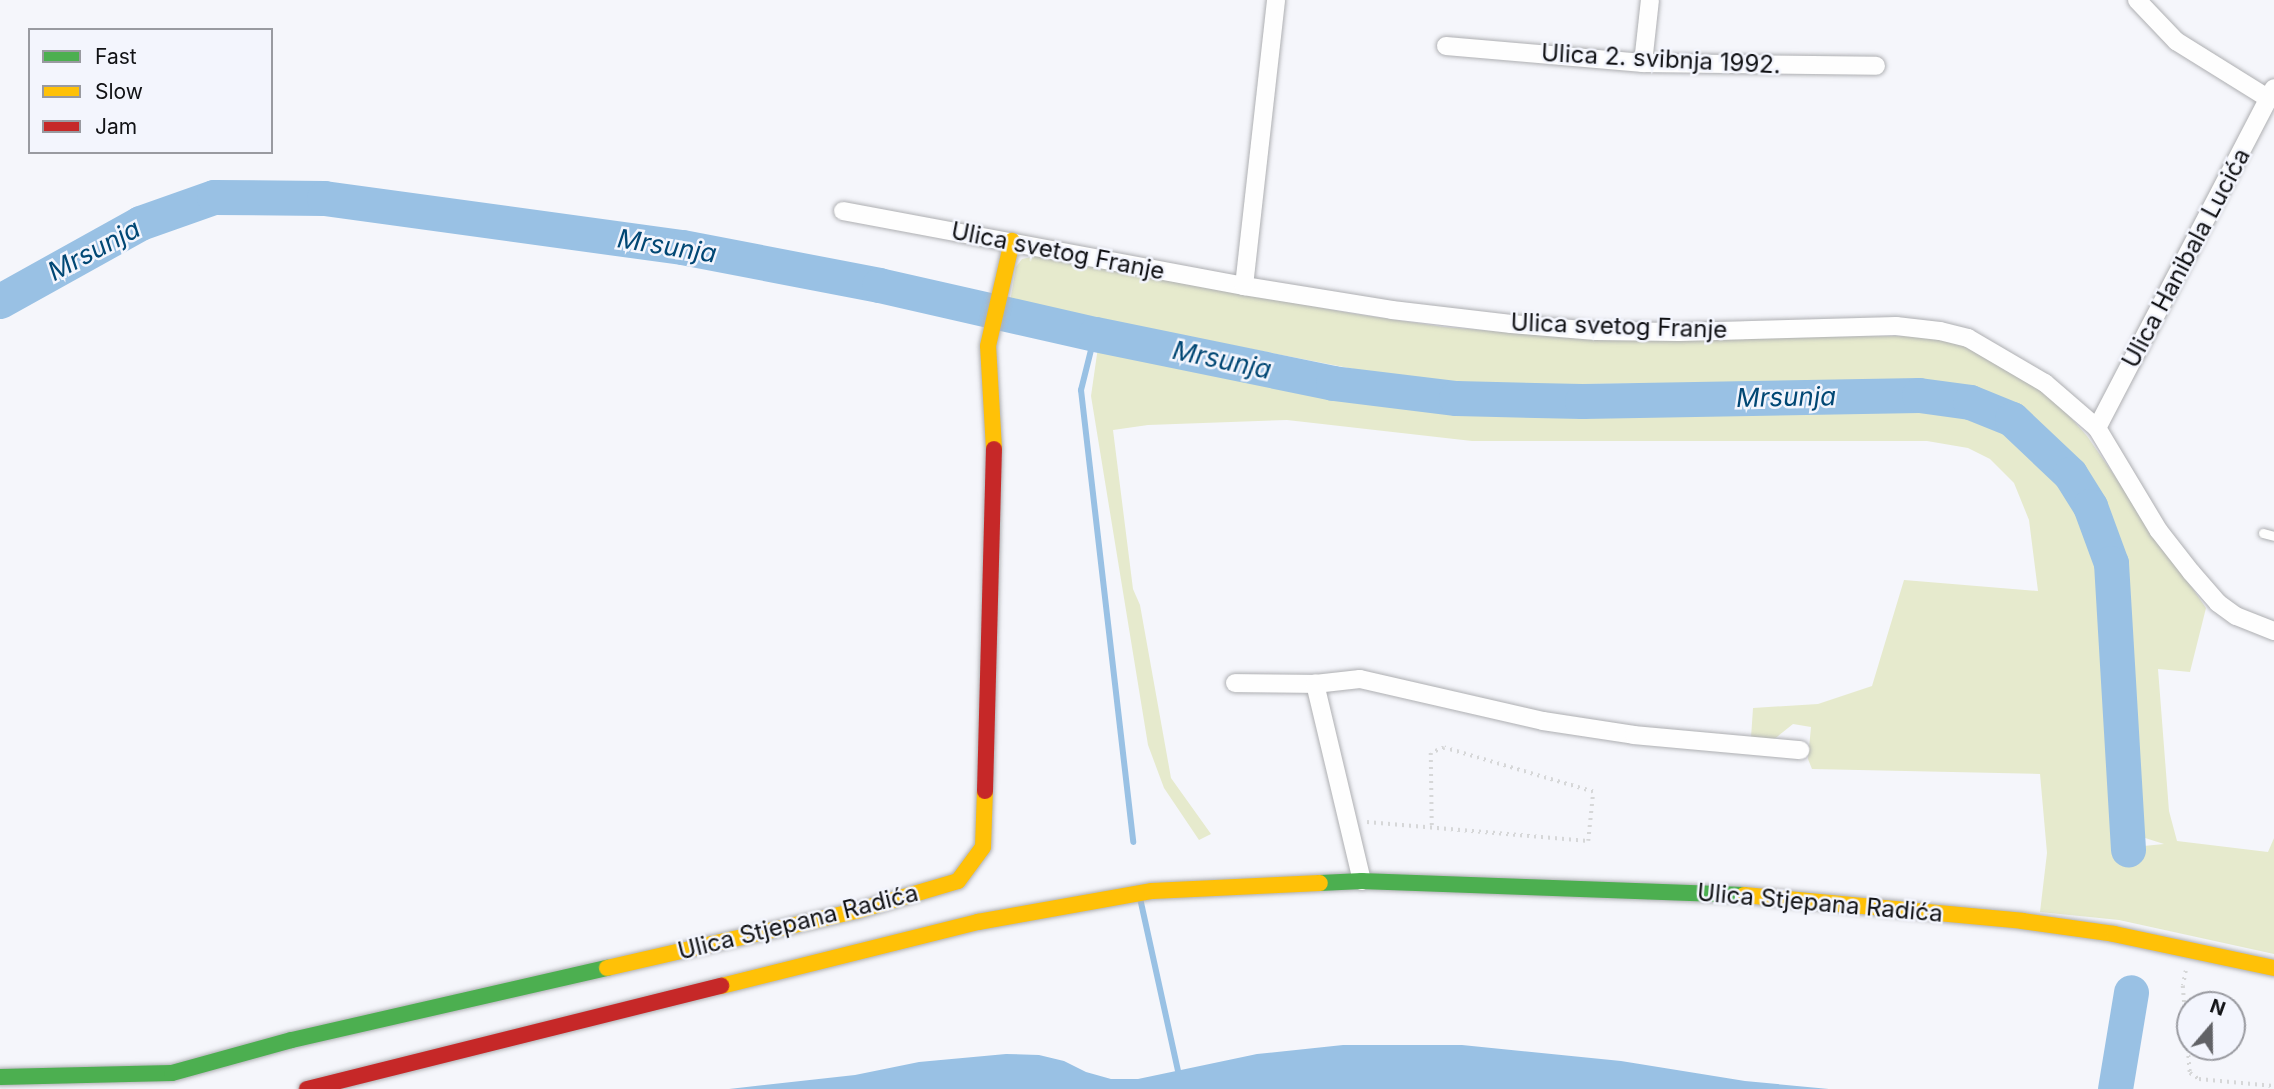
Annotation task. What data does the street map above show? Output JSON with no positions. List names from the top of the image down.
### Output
{
  "streets": {
    "main road": ["Ulica Stjepana Radića"],
    "street": ["Ulica 2. svibnja 1992.", "Ulica svetog Franje", "Ulica Hanibala Lucića"]
  },
  "crossings": [
    ["Ulica svetog Franje", "Ulica Hanibala Lucića"],
    ["Ulica svetog Franje", "Ulica Stjepana Radića"]
  ],
  "water": ["Mrsunja"],
  "legend": ["Fast", "Slow", "Jam"],
  "north": "top"
}
